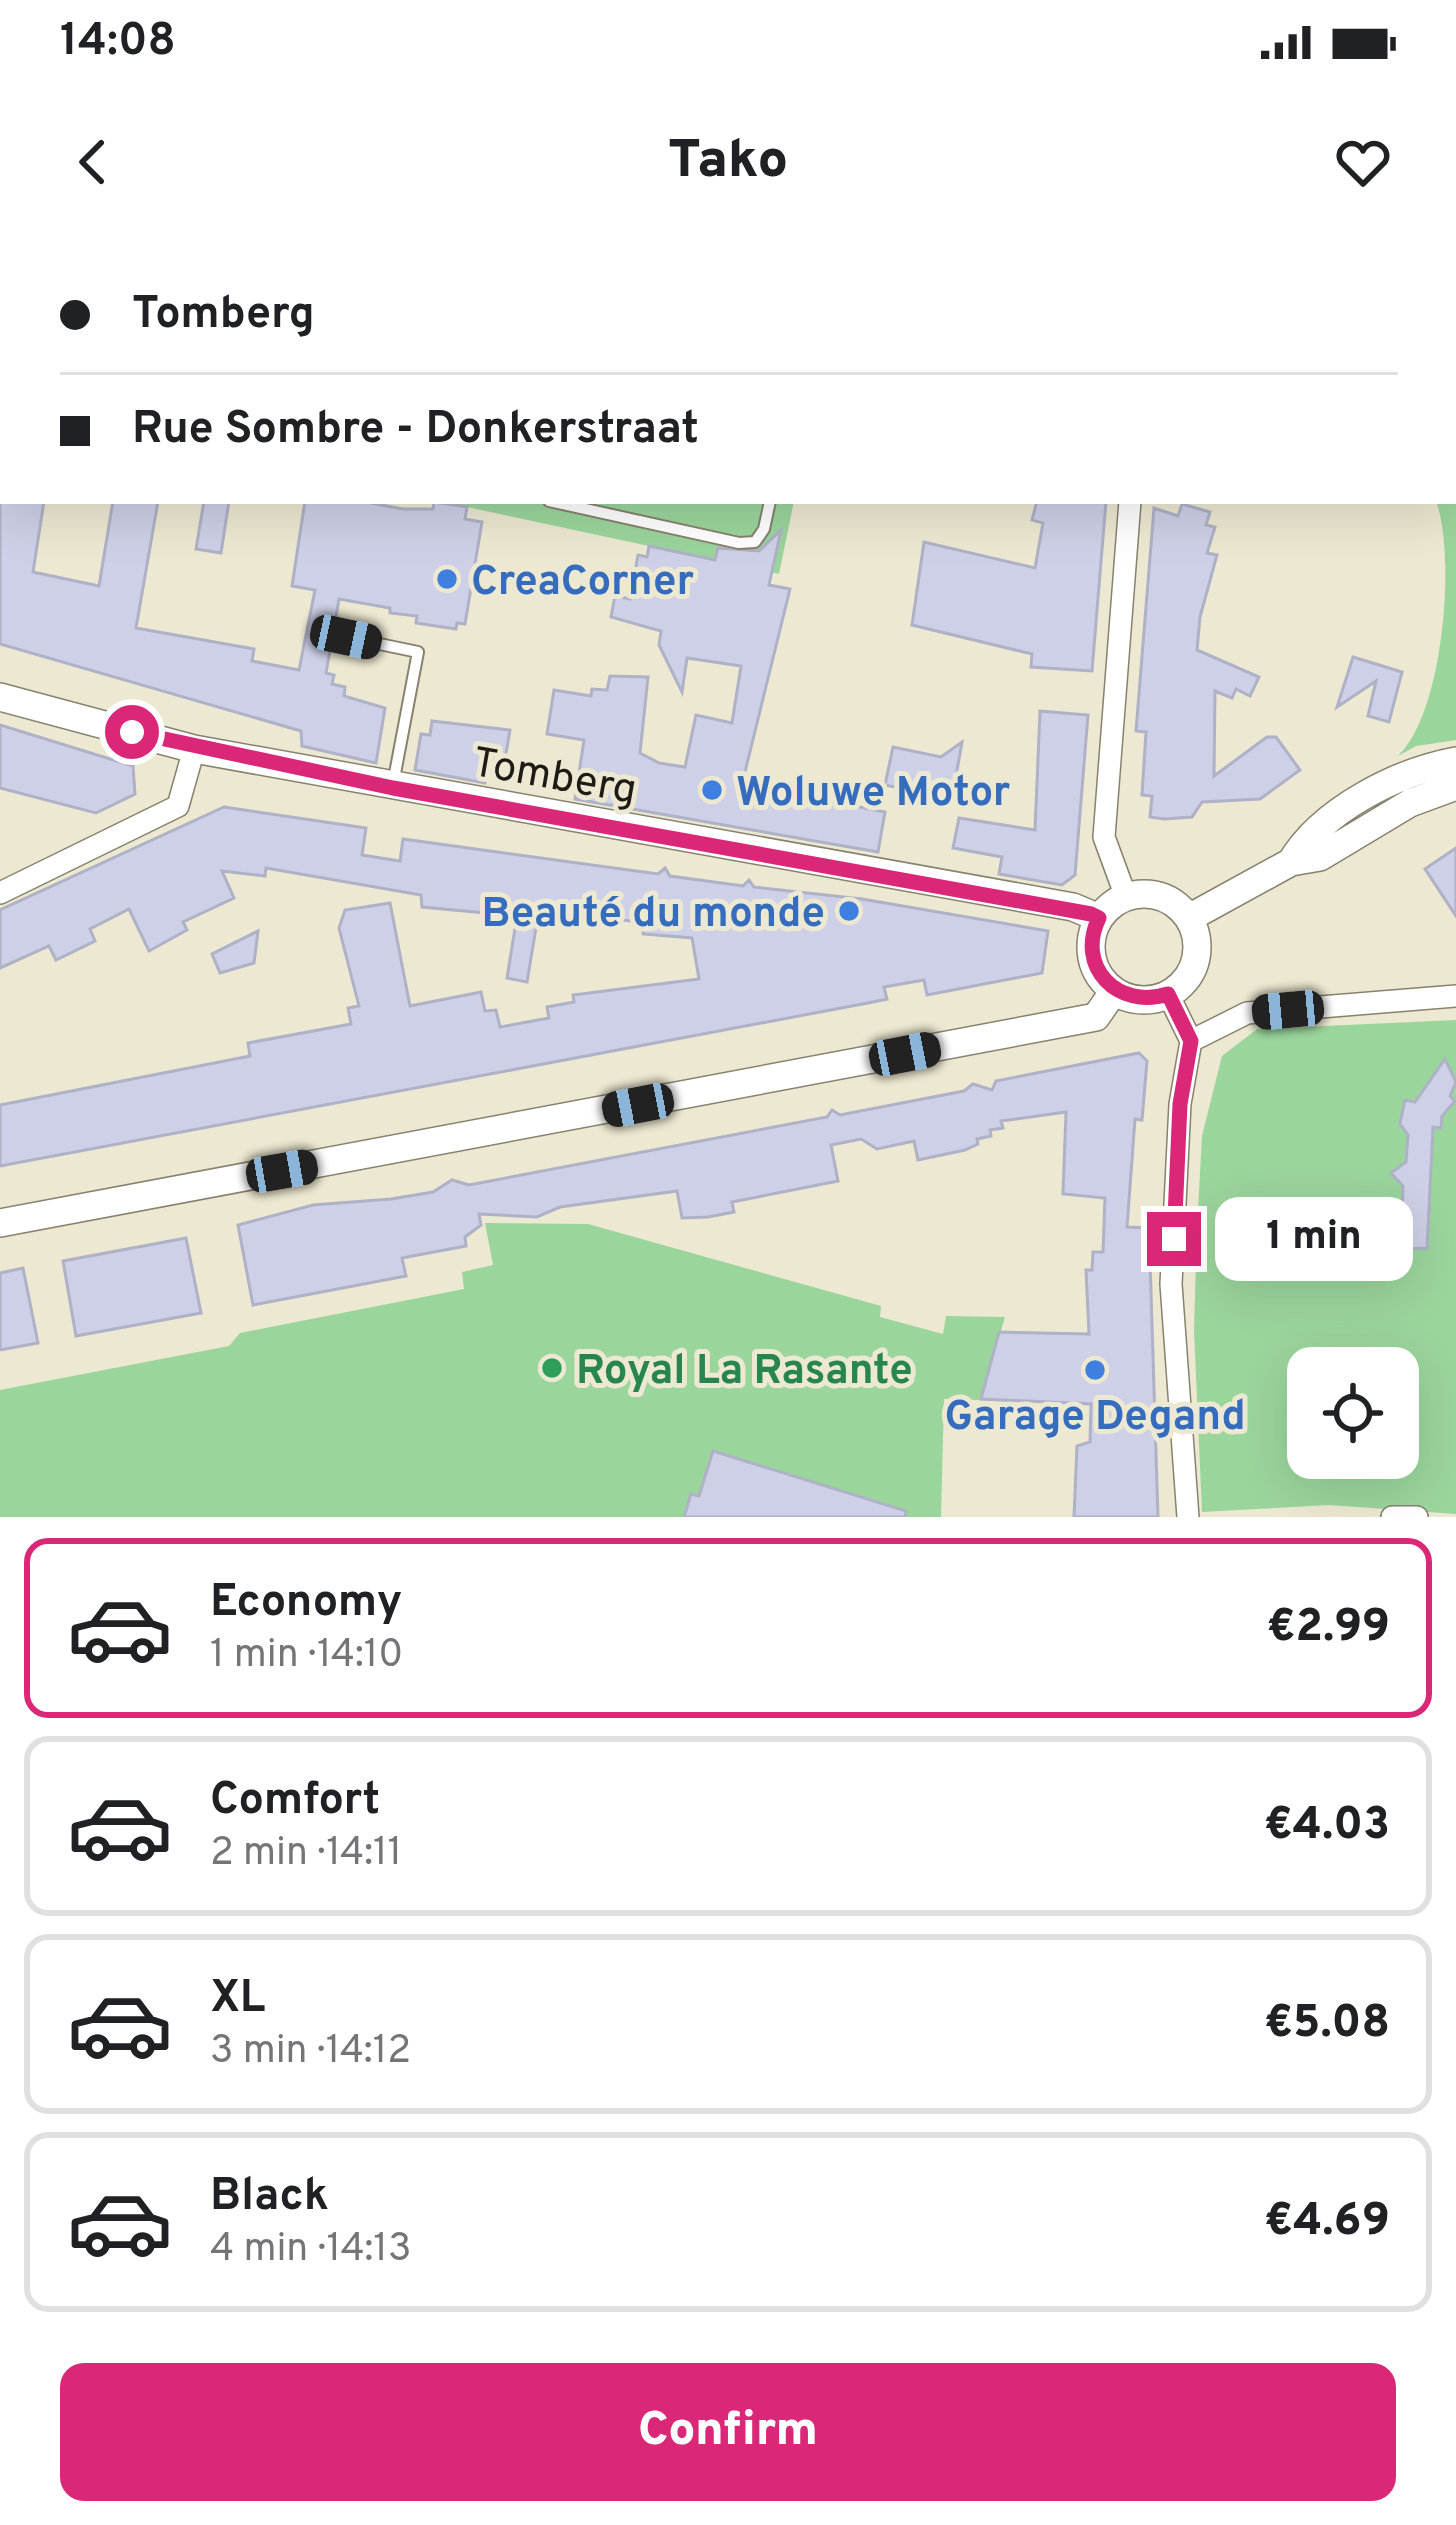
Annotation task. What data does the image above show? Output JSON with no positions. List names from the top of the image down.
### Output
{
  "streets": {
    "street": ["Tomberg"]
  },
  "places": [
    "CreaCorner",
    "Woluwe Motor",
    "Beauté du monde",
    "Royal La Rasante",
    "Garage Degand"
  ],
  "page": {
    "status": "14:08",
    "header": "Tako",
    "banner": ["Tomberg", "Rue Sombre - Donkerstraat"],
    "bubble": "1 min",
    "list": [
      {
        "name": "Economy",
        "note": "1 min · 14:10",
        "value": "€2.99"
      },
      {
        "name": "Comfort",
        "note": "2 min · 14:11",
        "value": "€4.03"
      },
      {
        "name": "XL",
        "note": "3 min · 14:12",
        "value": "€5.08"
      },
      {
        "name": "Black",
        "note": "4 min · 14:13",
        "value": "€4.69"
      }
    ],
    "buttons": "Confirm"
  }
}
